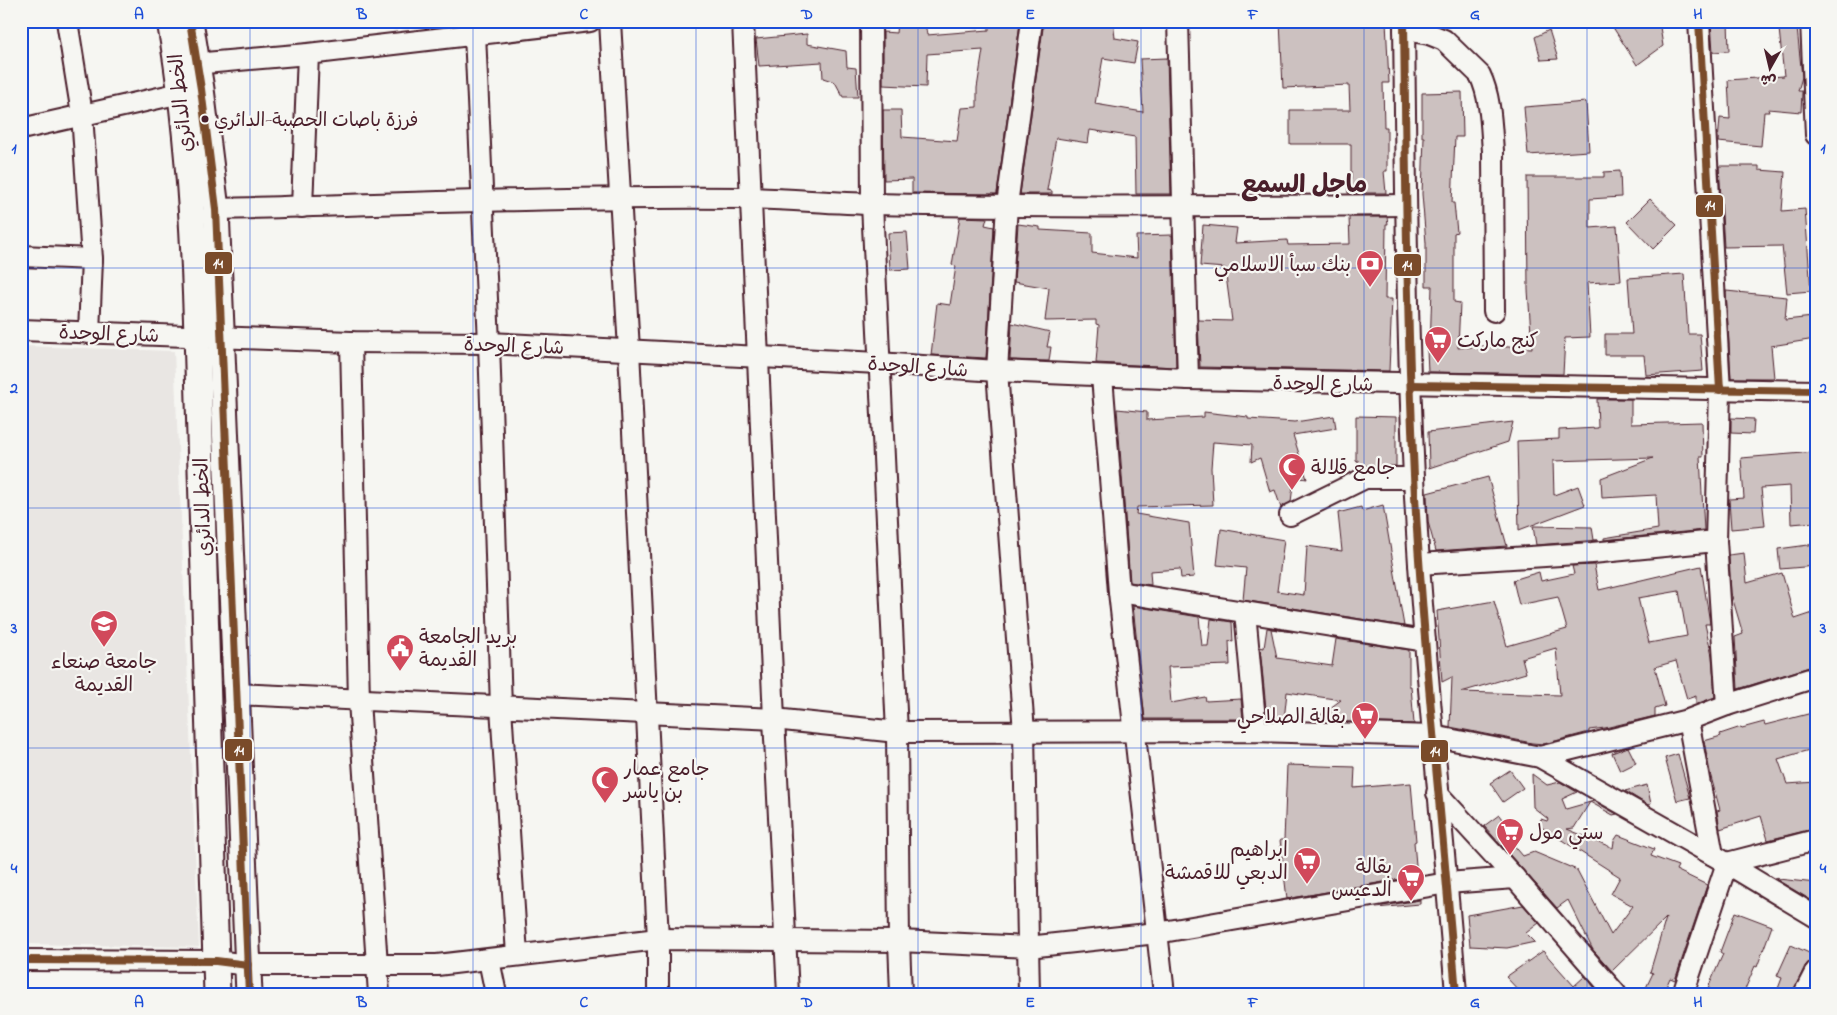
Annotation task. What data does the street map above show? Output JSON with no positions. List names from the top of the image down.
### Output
{
  "streets": {
    "main road": ["الخط الدائري"],
    "street": ["شارع الوحدة"]
  },
  "crossings": [
    ["الخط الدائري", "شارع الوحدة"]
  ],
  "districts": ["ماجل السمع"],
  "places": {
    "other": ["فرزة باصات الحصبة-الدائري"],
    "bank": ["بنك سبأ الاسلامي"],
    "supermarket": [
      "كنج ماركت",
      "بقالة الصلاحي",
      "ستي مول",
      "ابراهيم الدبعي للاقمشة",
      "بقالة الدعيس"
    ],
    "mosque": ["جامع قلالة", "جامع عمار بن ياسر"],
    "school or university": ["جامعة صنعاء القديمة"],
    "public building": ["بريد الجامعة القديمة"]
  },
  "lines": ["transit line 14"],
  "north": "bottom",
  "grid": {
    "columns": [
      "A",
      "B",
      "C",
      "D",
      "E",
      "F",
      "G",
      "H"
    ],
    "rows": [
      "1",
      "2",
      "3",
      "4"
    ]
  }
}
